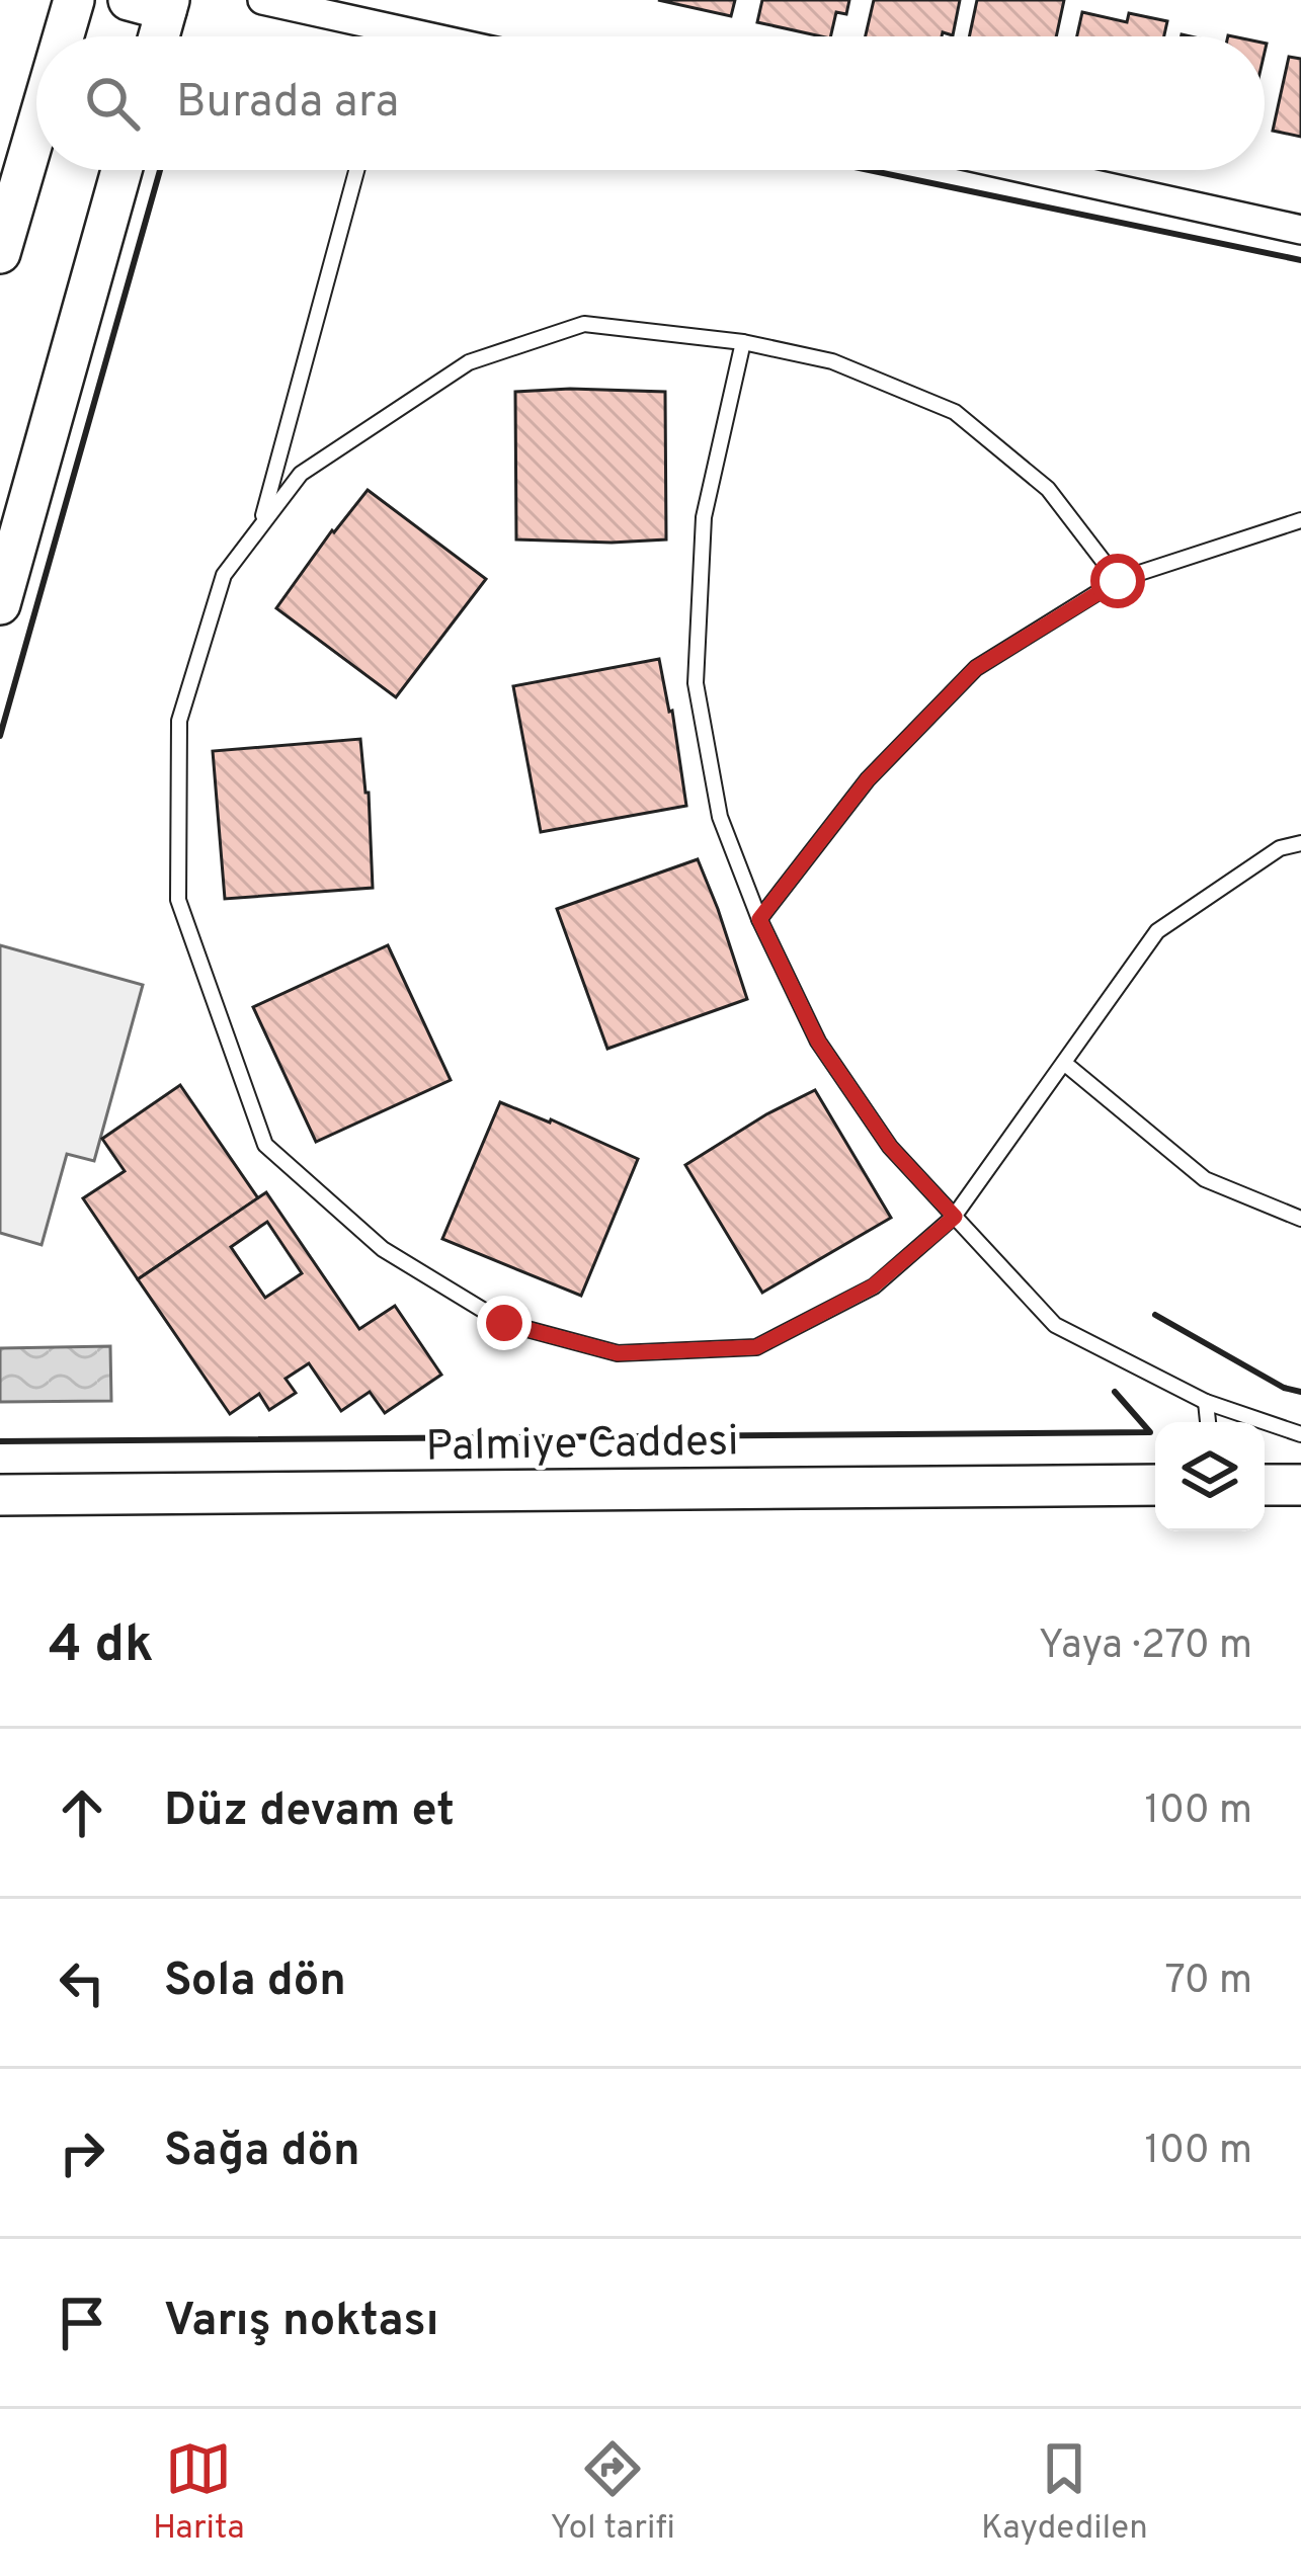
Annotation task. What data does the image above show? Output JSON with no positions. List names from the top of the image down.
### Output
{
  "streets": {
    "street": ["Palmiye Caddesi"]
  },
  "page": {
    "search": "Burada ara",
    "heading": ["4 dk", "Yaya · 270 m"],
    "list": [
      ["Düz devam et", "100 m"],
      ["Sola dön", "70 m"],
      ["Sağa dön", "100 m"],
      "Varış noktası"
    ],
    "nav": ["Harita", "Yol tarifi", "Kaydedilen"]
  }
}
